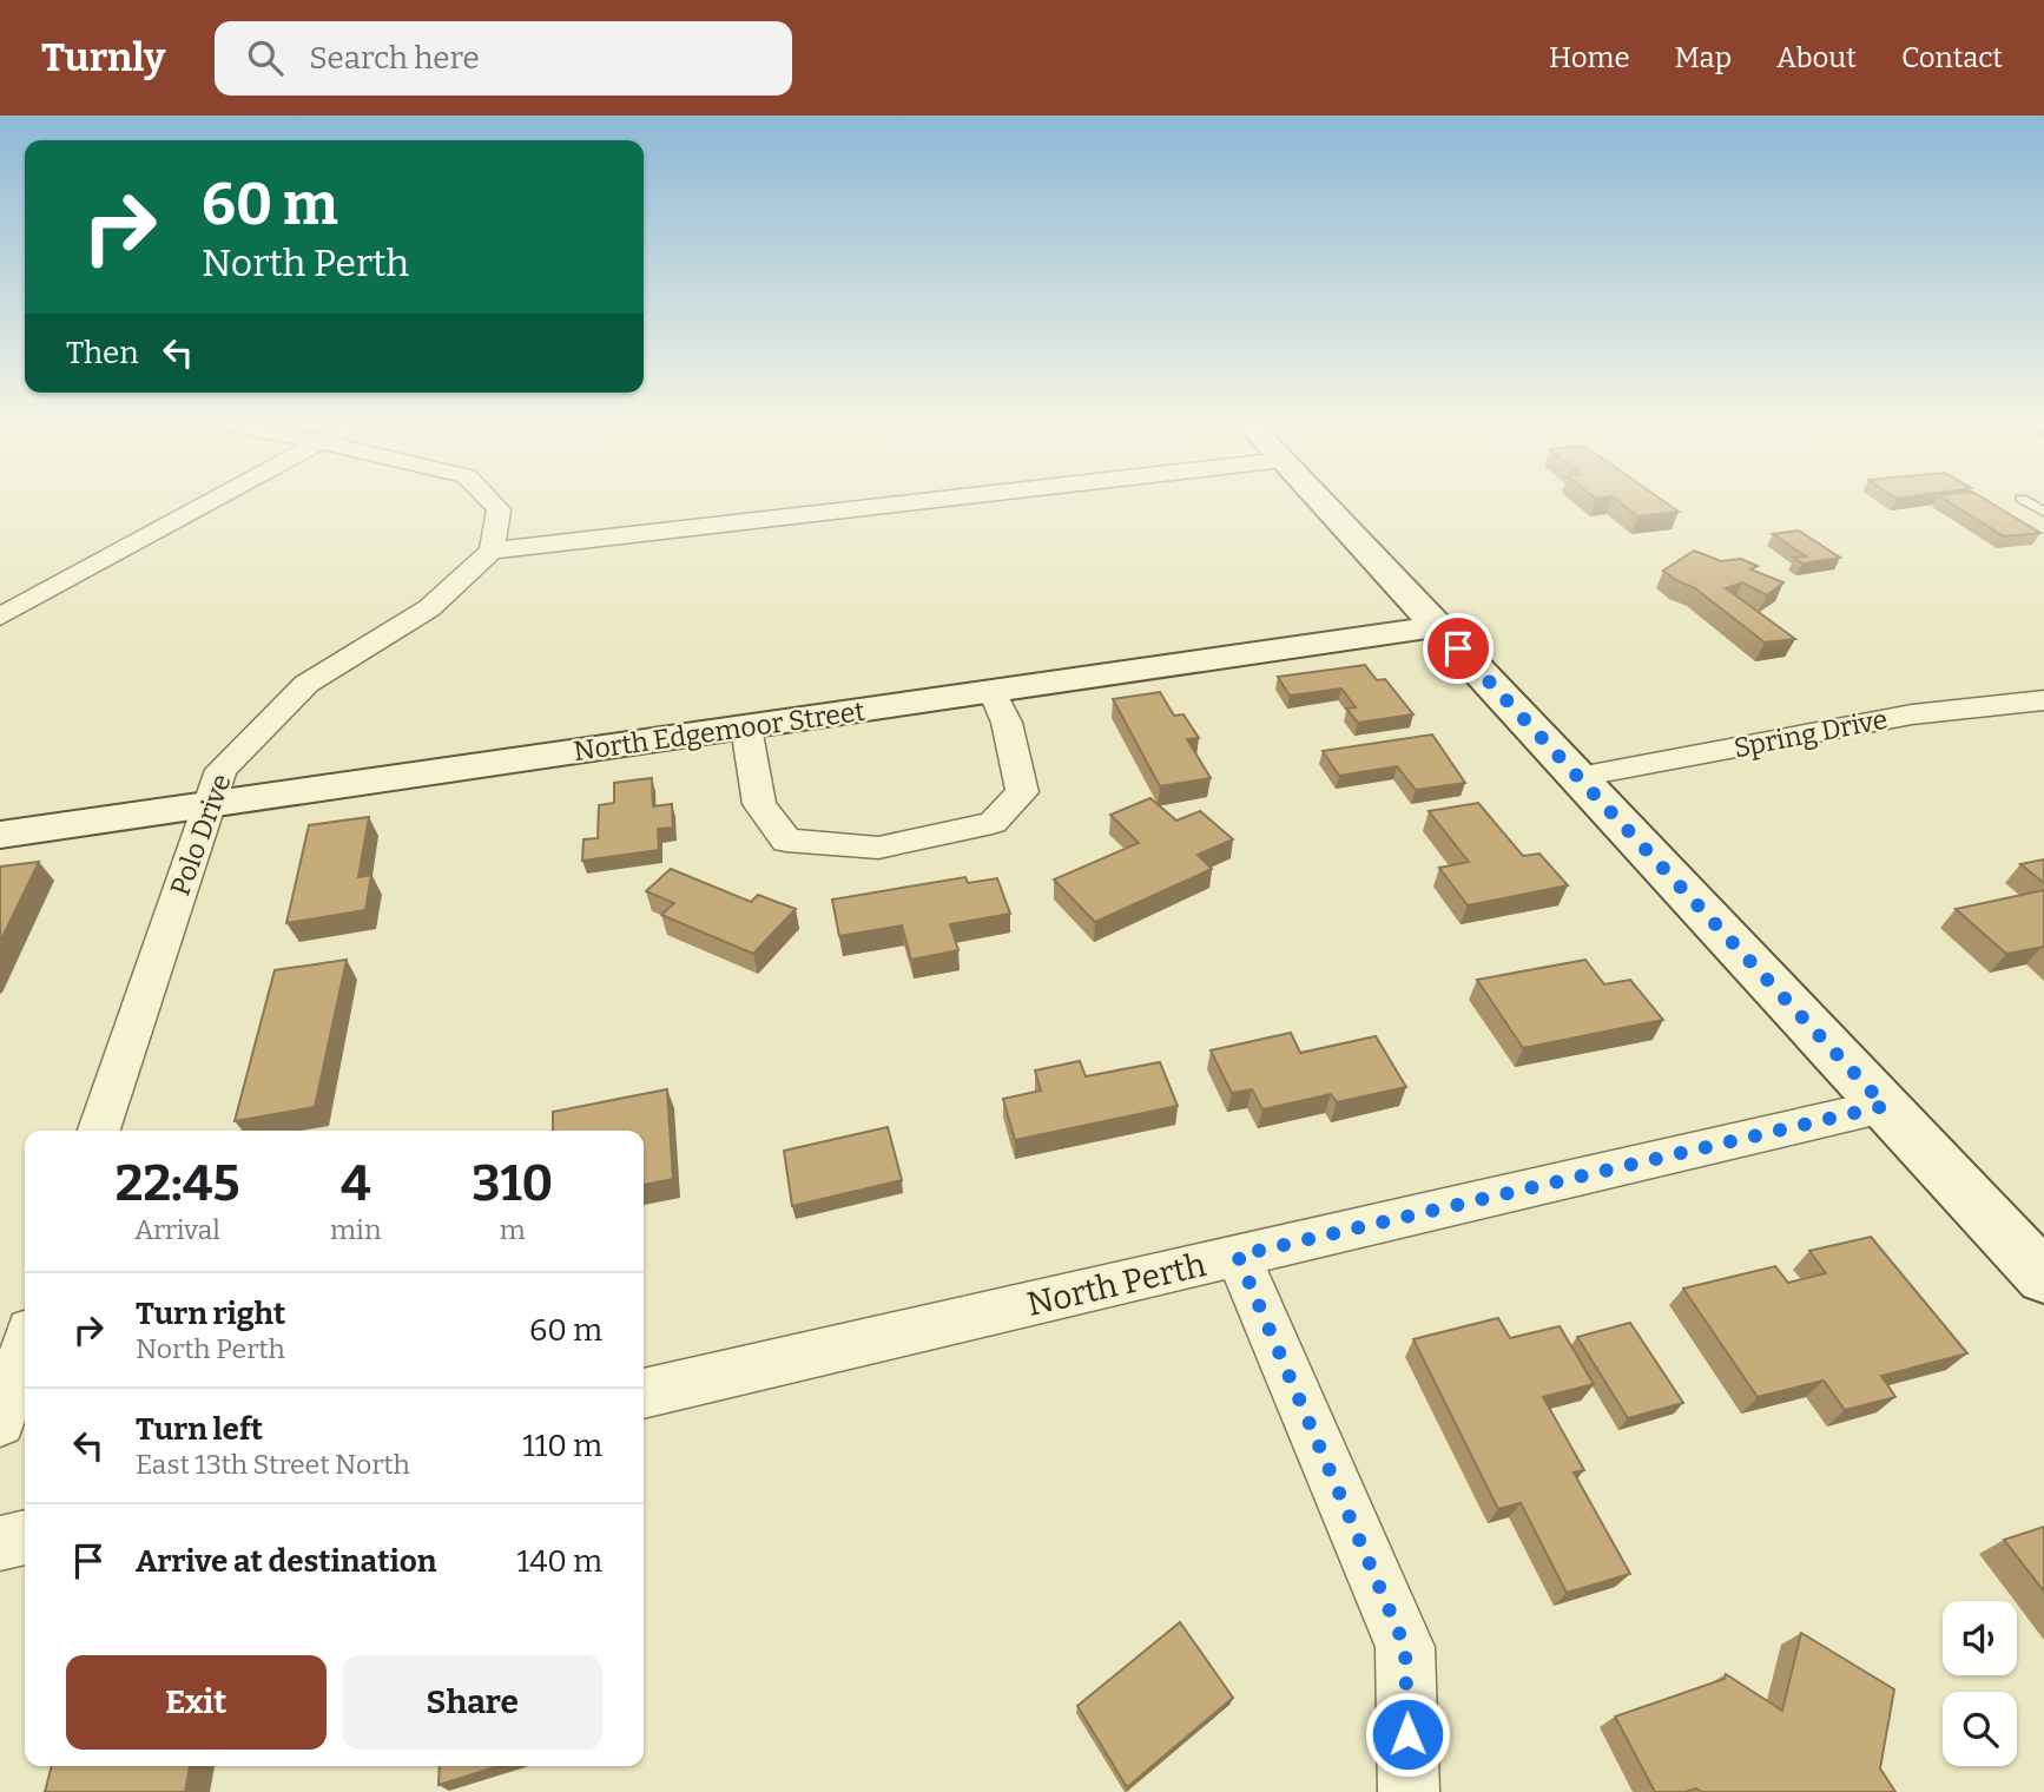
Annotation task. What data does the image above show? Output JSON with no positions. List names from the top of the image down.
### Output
{
  "streets": {
    "street": [
      "North Edgemoor Street",
      "Spring Drive",
      "Polo Drive",
      "North Perth"
    ]
  },
  "crossings": [
    ["North Edgemoor Street", "Polo Drive"]
  ],
  "page": {
    "header": "Turnly",
    "search": "Search here",
    "nav": [
      "Home",
      "Map",
      "About",
      "Contact"
    ],
    "turn": ["60 m", "North Perth"],
    "then": "Then",
    "eta": [
      "22:45",
      "Arrival",
      "4",
      "min",
      "310",
      "m"
    ],
    "list": [
      {
        "name": "Turn right",
        "note": "North Perth",
        "value": "60 m"
      },
      {
        "name": "Turn left",
        "note": "East 13th Street North",
        "value": "110 m"
      },
      {
        "name": "Arrive at destination",
        "value": "140 m"
      }
    ],
    "buttons": ["Exit", "Share"]
  }
}
